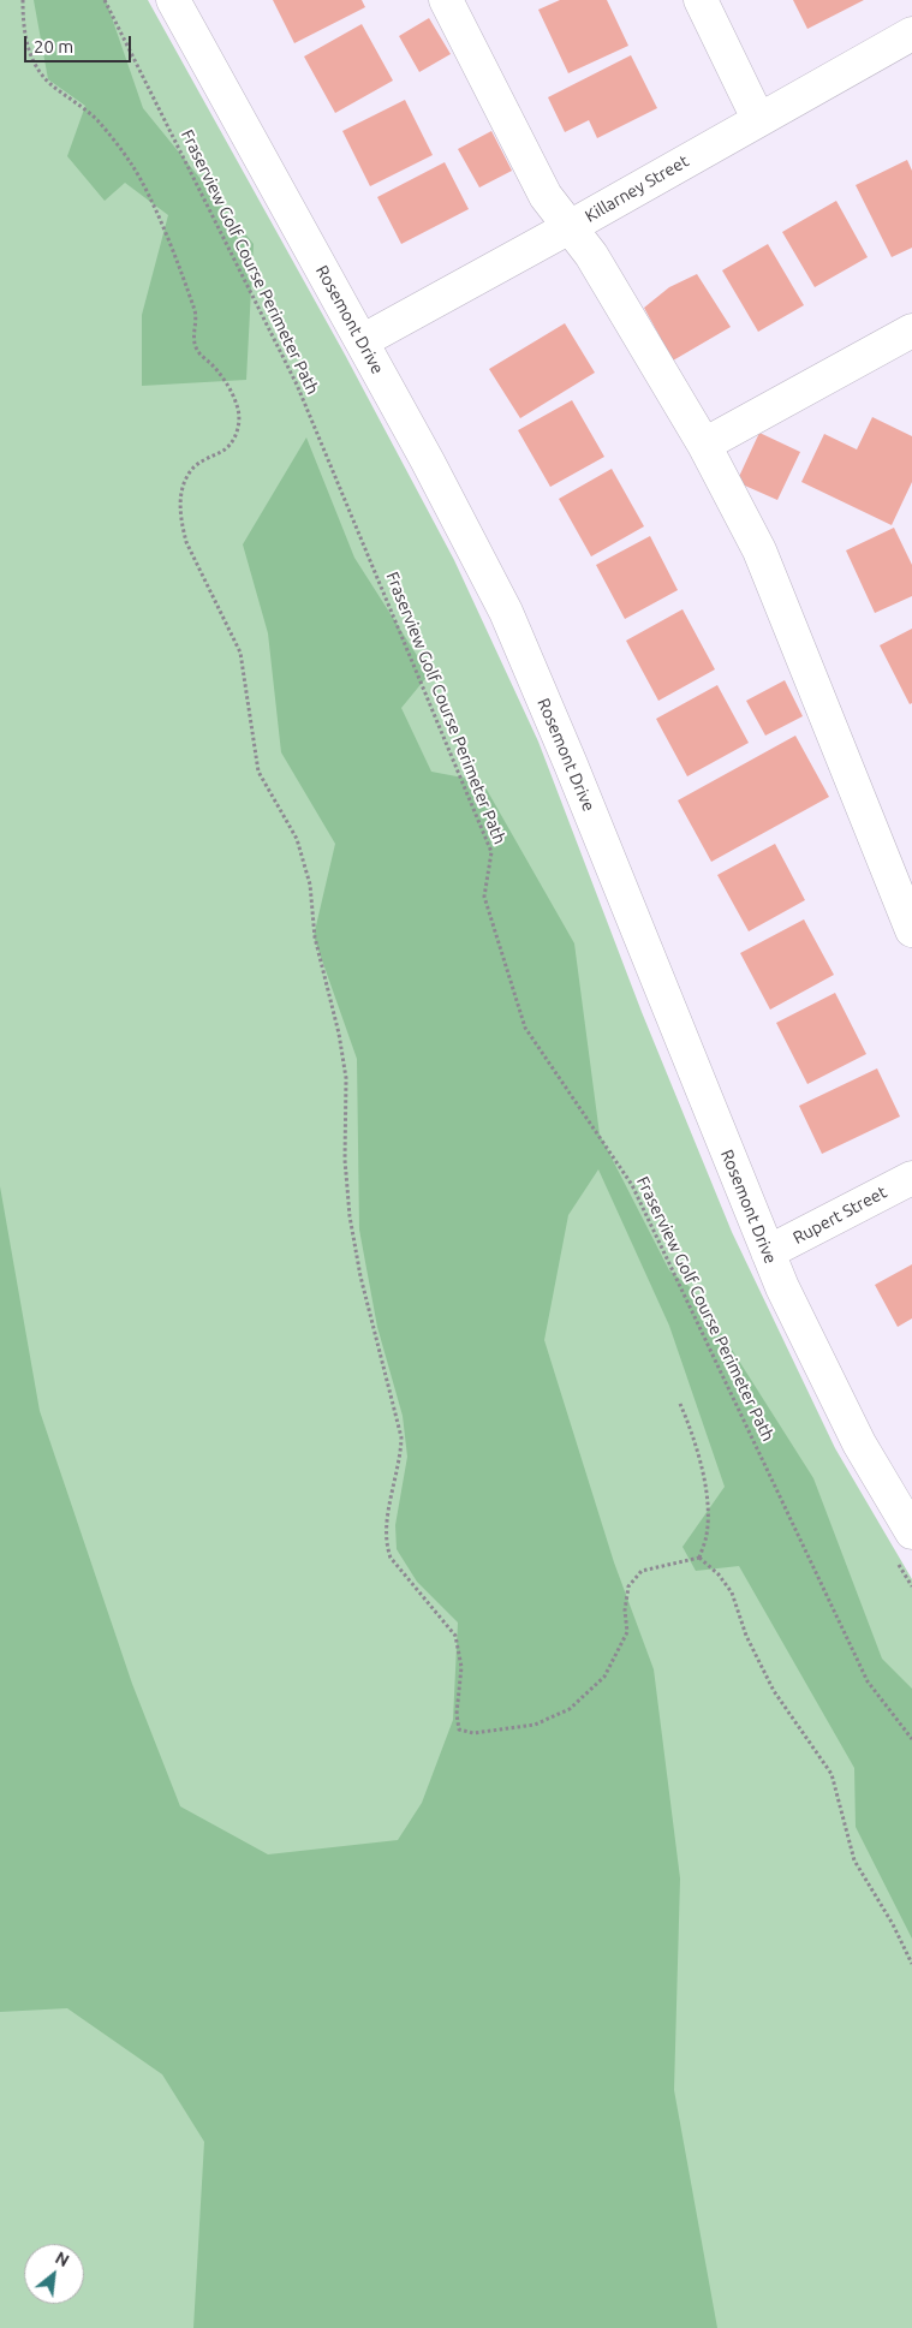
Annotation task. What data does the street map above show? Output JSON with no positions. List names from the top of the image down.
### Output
{
  "streets": {
    "street": ["Killarney Street", "Rosemont Drive", "Rupert Street"],
    "path": ["Fraserview Golf Course Perimeter Path"]
  },
  "crossings": [
    ["Killarney Street", "Rosemont Drive"],
    ["Rosemont Drive", "Rupert Street"]
  ],
  "scale_bar": "20 m",
  "north": "top right"
}
